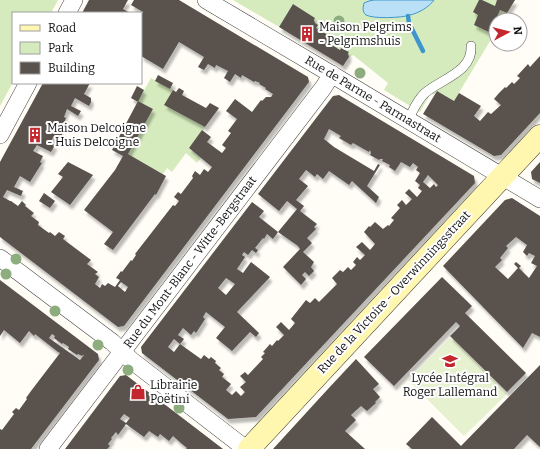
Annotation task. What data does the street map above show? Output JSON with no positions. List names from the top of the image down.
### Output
{
  "streets": {
    "street": ["Rue de Parme - Parmastraat", "Rue du Mont-Blanc - Witte-Bergstraat", "Rue de la Victoire - Overwinningsstraat"]
  },
  "crossings": [
    ["Rue de Parme - Parmastraat", "Rue du Mont-Blanc - Witte-Bergstraat"],
    ["Rue de Parme - Parmastraat", "Rue de la Victoire - Overwinningsstraat"]
  ],
  "places": {
    "building": ["Maison Pelgrims - Pelgrimshuis", "Maison Delcoigne - Huis Delcoigne"],
    "school or university": ["Lycée Intégral Roger Lallemand"],
    "shop": ["Librairie Poëtini"]
  },
  "legend": ["Road", "Park", "Building"],
  "north": "right"
}
